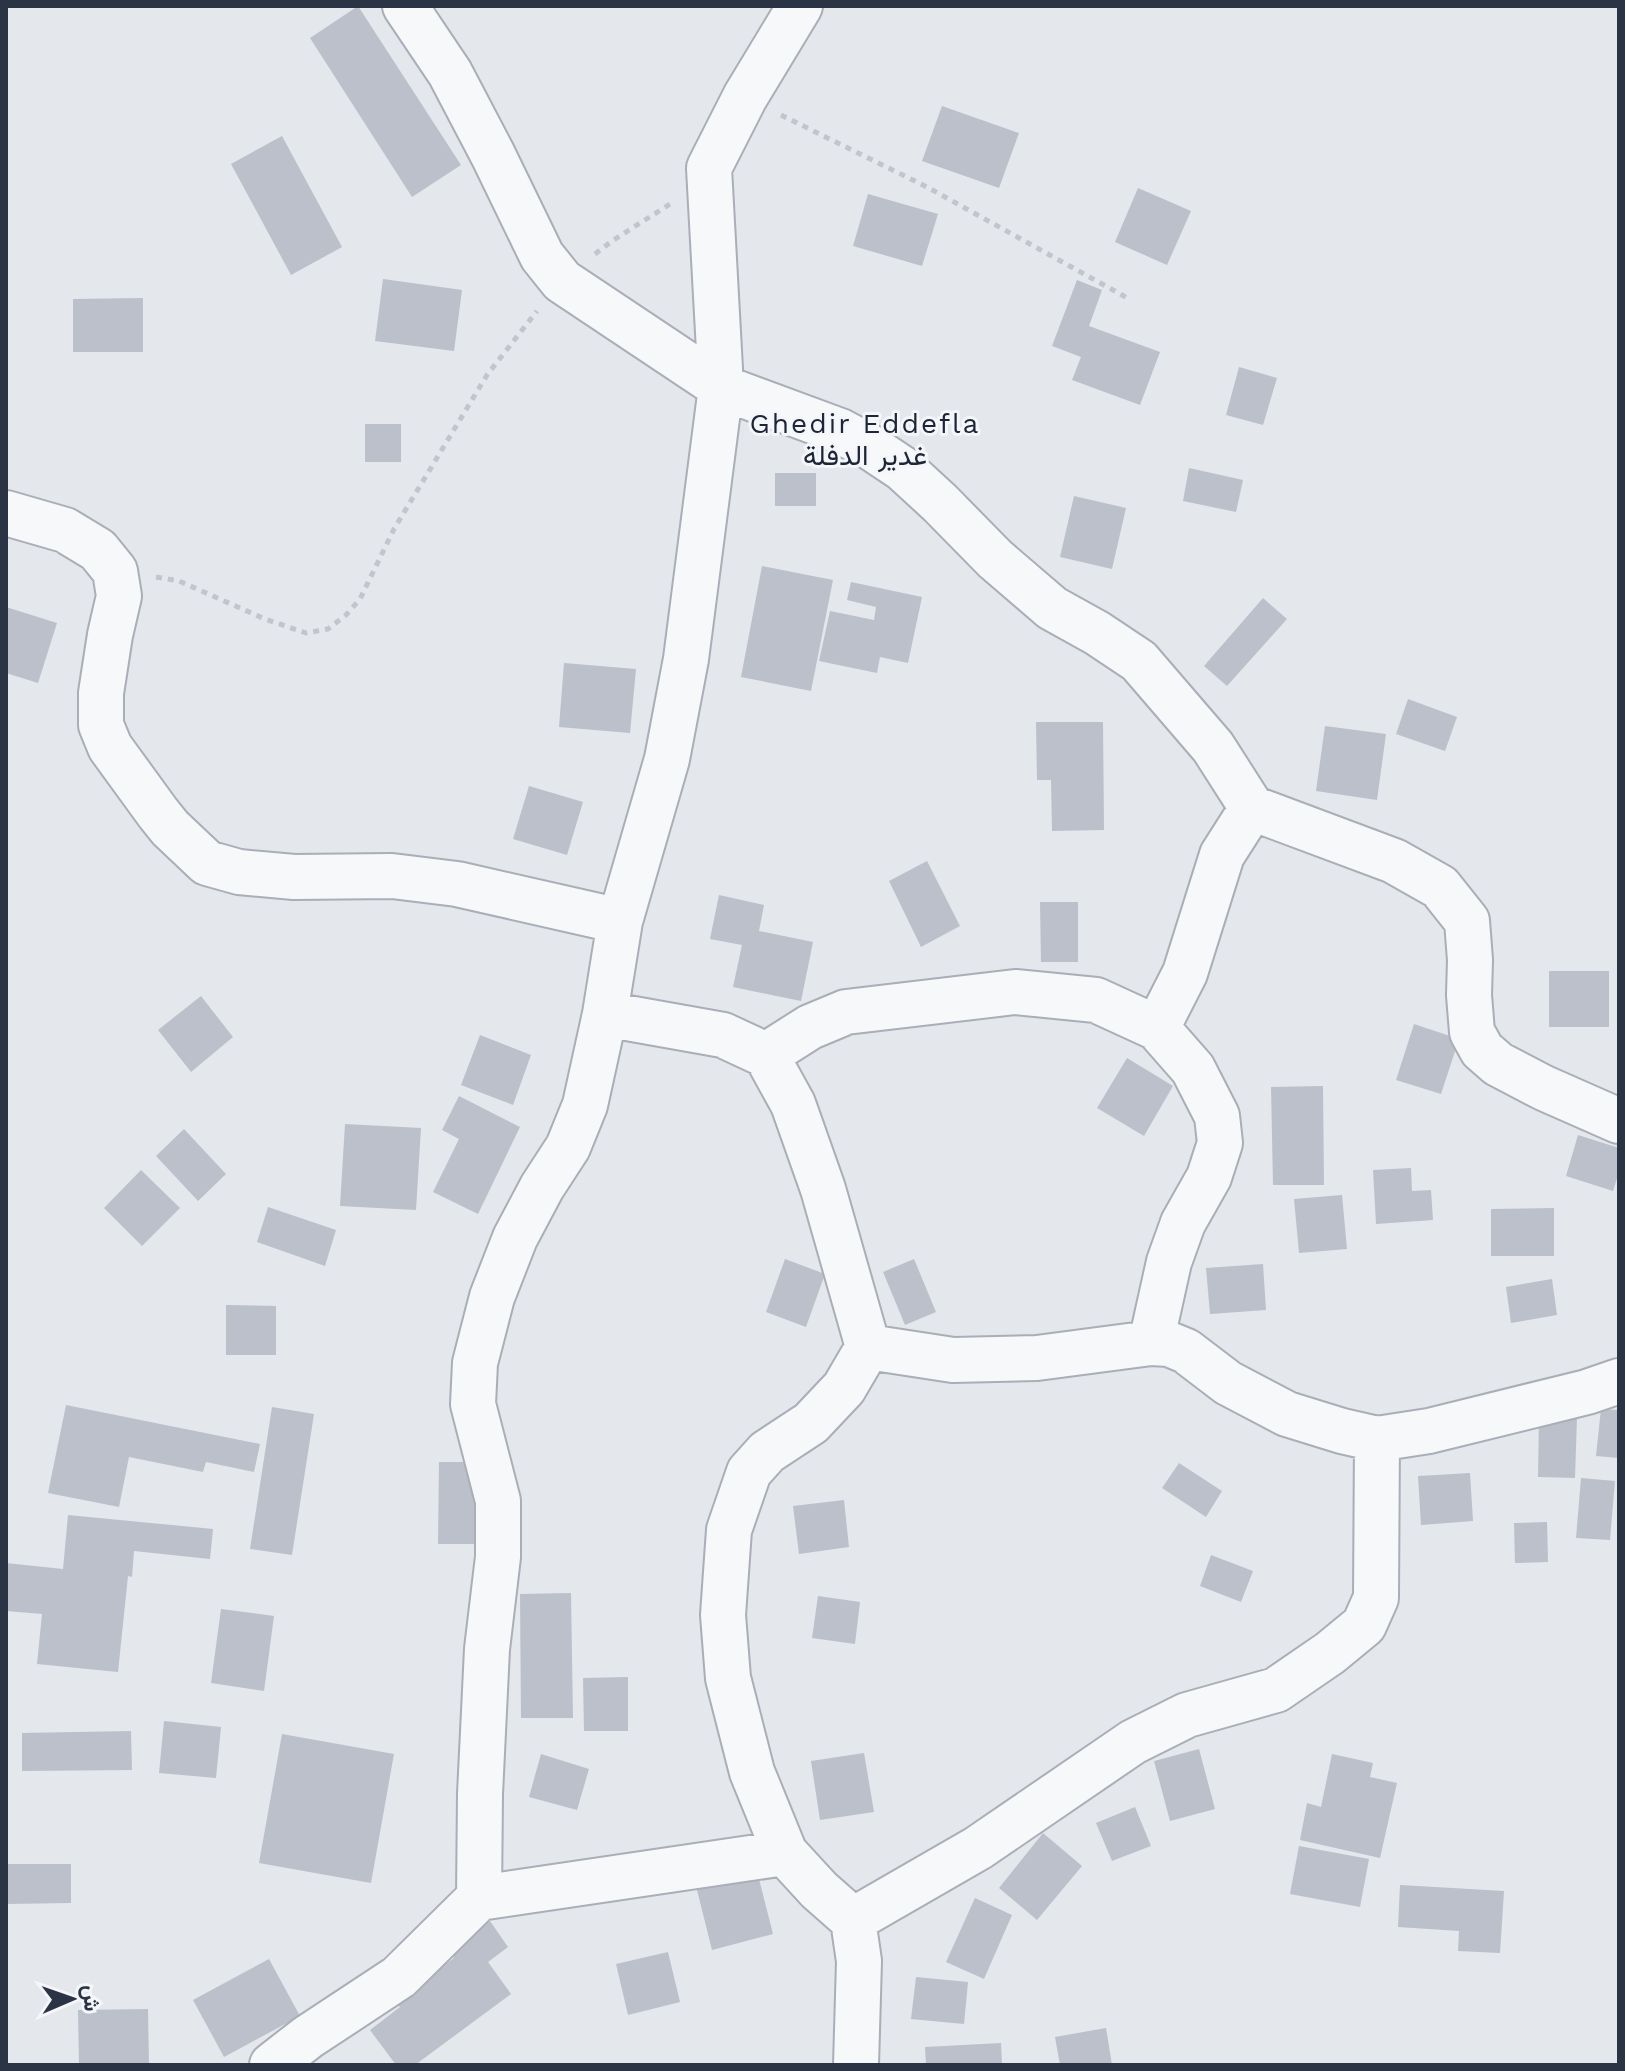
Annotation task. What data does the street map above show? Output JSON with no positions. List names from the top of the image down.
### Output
{
  "districts": ["Ghedir Eddefla غدير الدفلة"],
  "north": "right"
}
